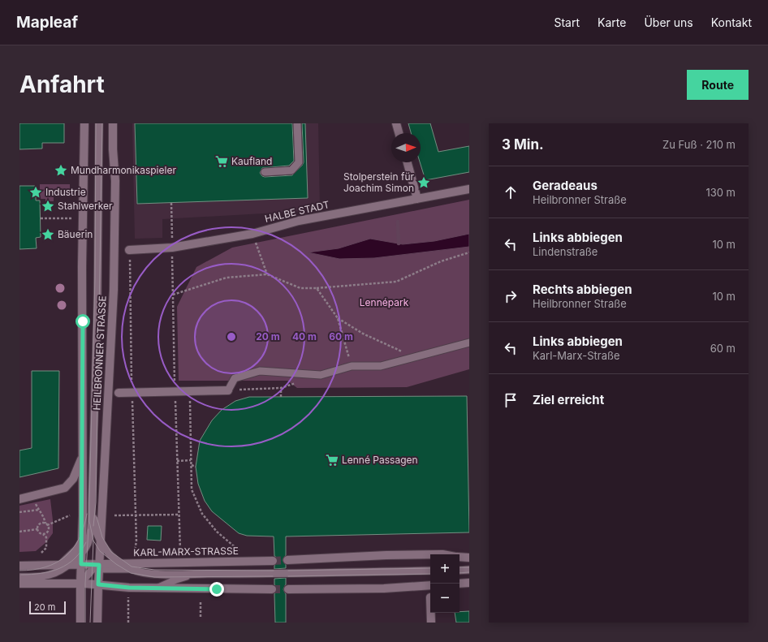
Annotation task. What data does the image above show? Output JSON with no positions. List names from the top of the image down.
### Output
{
  "streets": {
    "street": ["HALBE STADT", "HEILBRONNER STRASSE", "KARL-MARX-STRASSE"]
  },
  "crossings": [
    ["HEILBRONNER STRASSE", "KARL-MARX-STRASSE"]
  ],
  "parks": ["Lennépark"],
  "places": {
    "supermarket": ["Kaufland", "Lenné Passagen"],
    "place": [
      "Mundharmonikaspieler",
      "Stolperstein für Joachim Simon",
      "Industrie",
      "Stahlwerker",
      "Bäuerin"
    ]
  },
  "scale_bar": "20 m",
  "north": "right",
  "page": {
    "header": "Mapleaf",
    "nav": [
      "Start",
      "Karte",
      "Über uns",
      "Kontakt"
    ],
    "buttons": "Route",
    "title": "Anfahrt",
    "heading": ["3 Min.", "Zu Fuß · 210 m"],
    "list": [
      ["Geradeaus", "Heilbronner Straße", "130 m"],
      ["Links abbiegen", "Lindenstraße", "10 m"],
      ["Rechts abbiegen", "Heilbronner Straße", "10 m"],
      ["Links abbiegen", "Karl-Marx-Straße", "60 m"],
      "Ziel erreicht"
    ],
    "map_buttons": ["+", "−"],
    "scale": "20 m"
  },
  "rings": ["20 m", "40 m", "60 m"]
}
